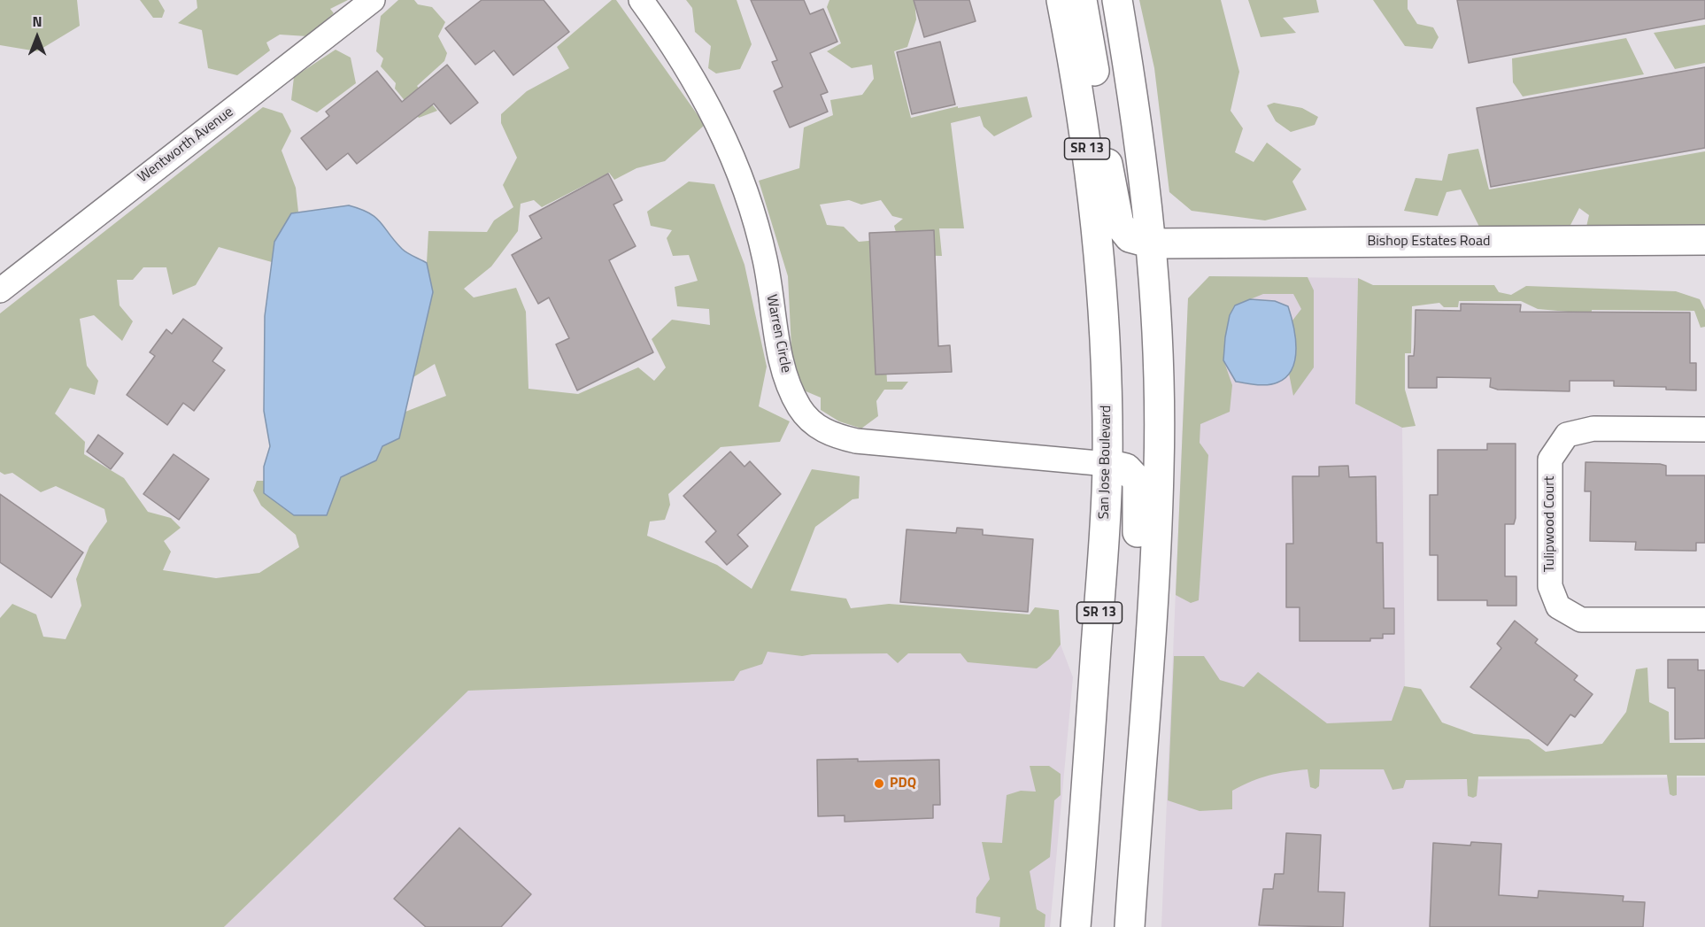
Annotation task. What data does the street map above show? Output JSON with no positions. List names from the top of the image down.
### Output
{
  "streets": {
    "main road": ["SR 13", "Bishop Estates Road", "San Jose Boulevard"],
    "street": ["Wentworth Avenue", "Warren Circle", "Tulipwood Court"]
  },
  "crossings": [
    ["Warren Circle", "San Jose Boulevard"]
  ],
  "places": ["PDQ"],
  "north": "top"
}
